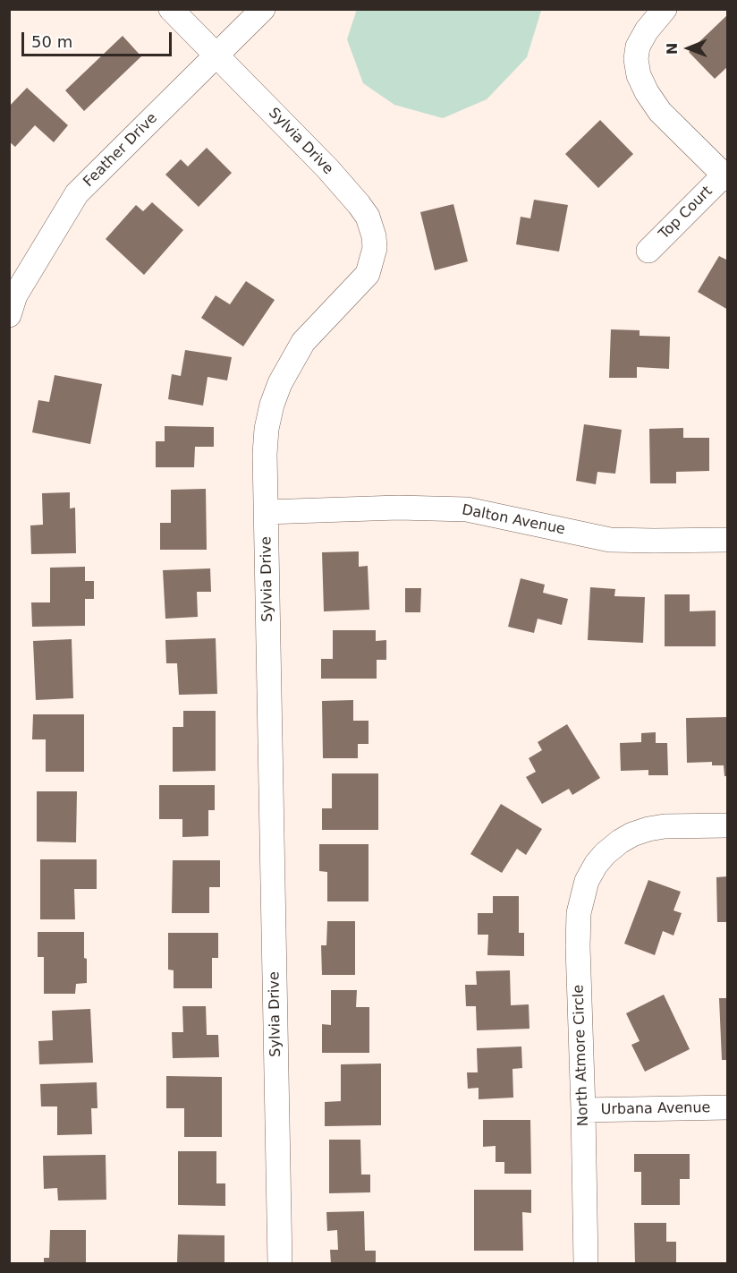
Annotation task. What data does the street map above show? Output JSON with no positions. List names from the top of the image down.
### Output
{
  "streets": {
    "street": [
      "Sylvia Drive",
      "Feather Drive",
      "Top Court",
      "Dalton Avenue",
      "North Atmore Circle",
      "Urbana Avenue"
    ]
  },
  "crossings": [
    ["Sylvia Drive", "Feather Drive"],
    ["Sylvia Drive", "Dalton Avenue"],
    ["North Atmore Circle", "Urbana Avenue"]
  ],
  "scale_bar": "50 m",
  "north": "left"
}
